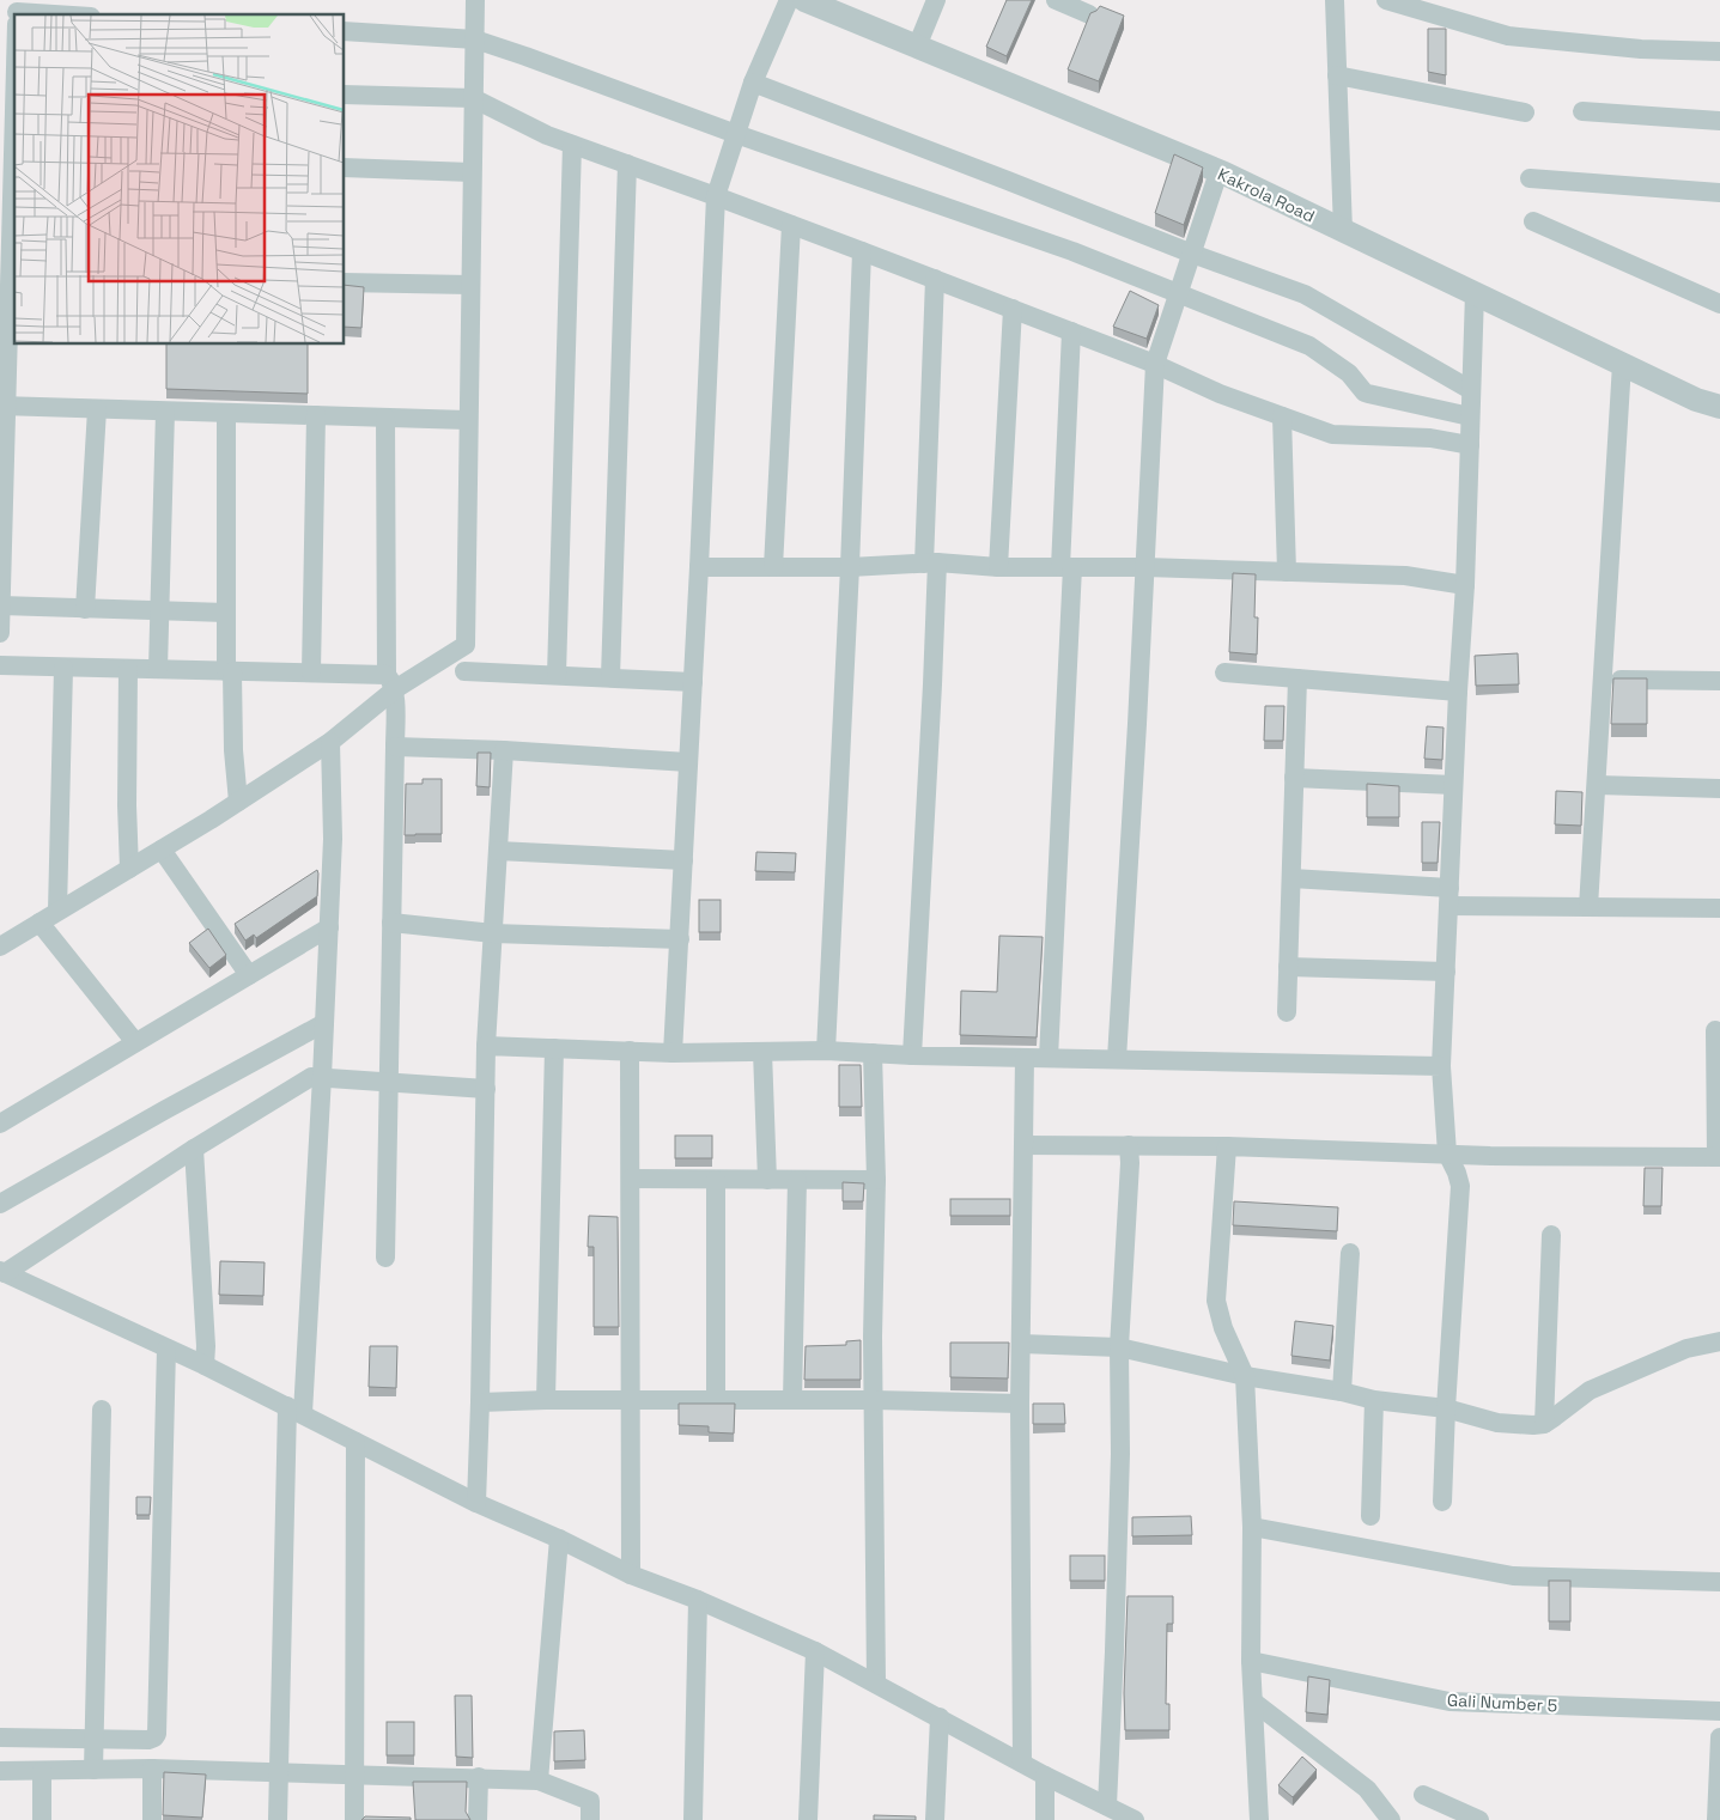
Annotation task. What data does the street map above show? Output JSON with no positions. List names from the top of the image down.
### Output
{
  "streets": {
    "street": ["Kakrola Road", "Gali Number 5"]
  }
}
